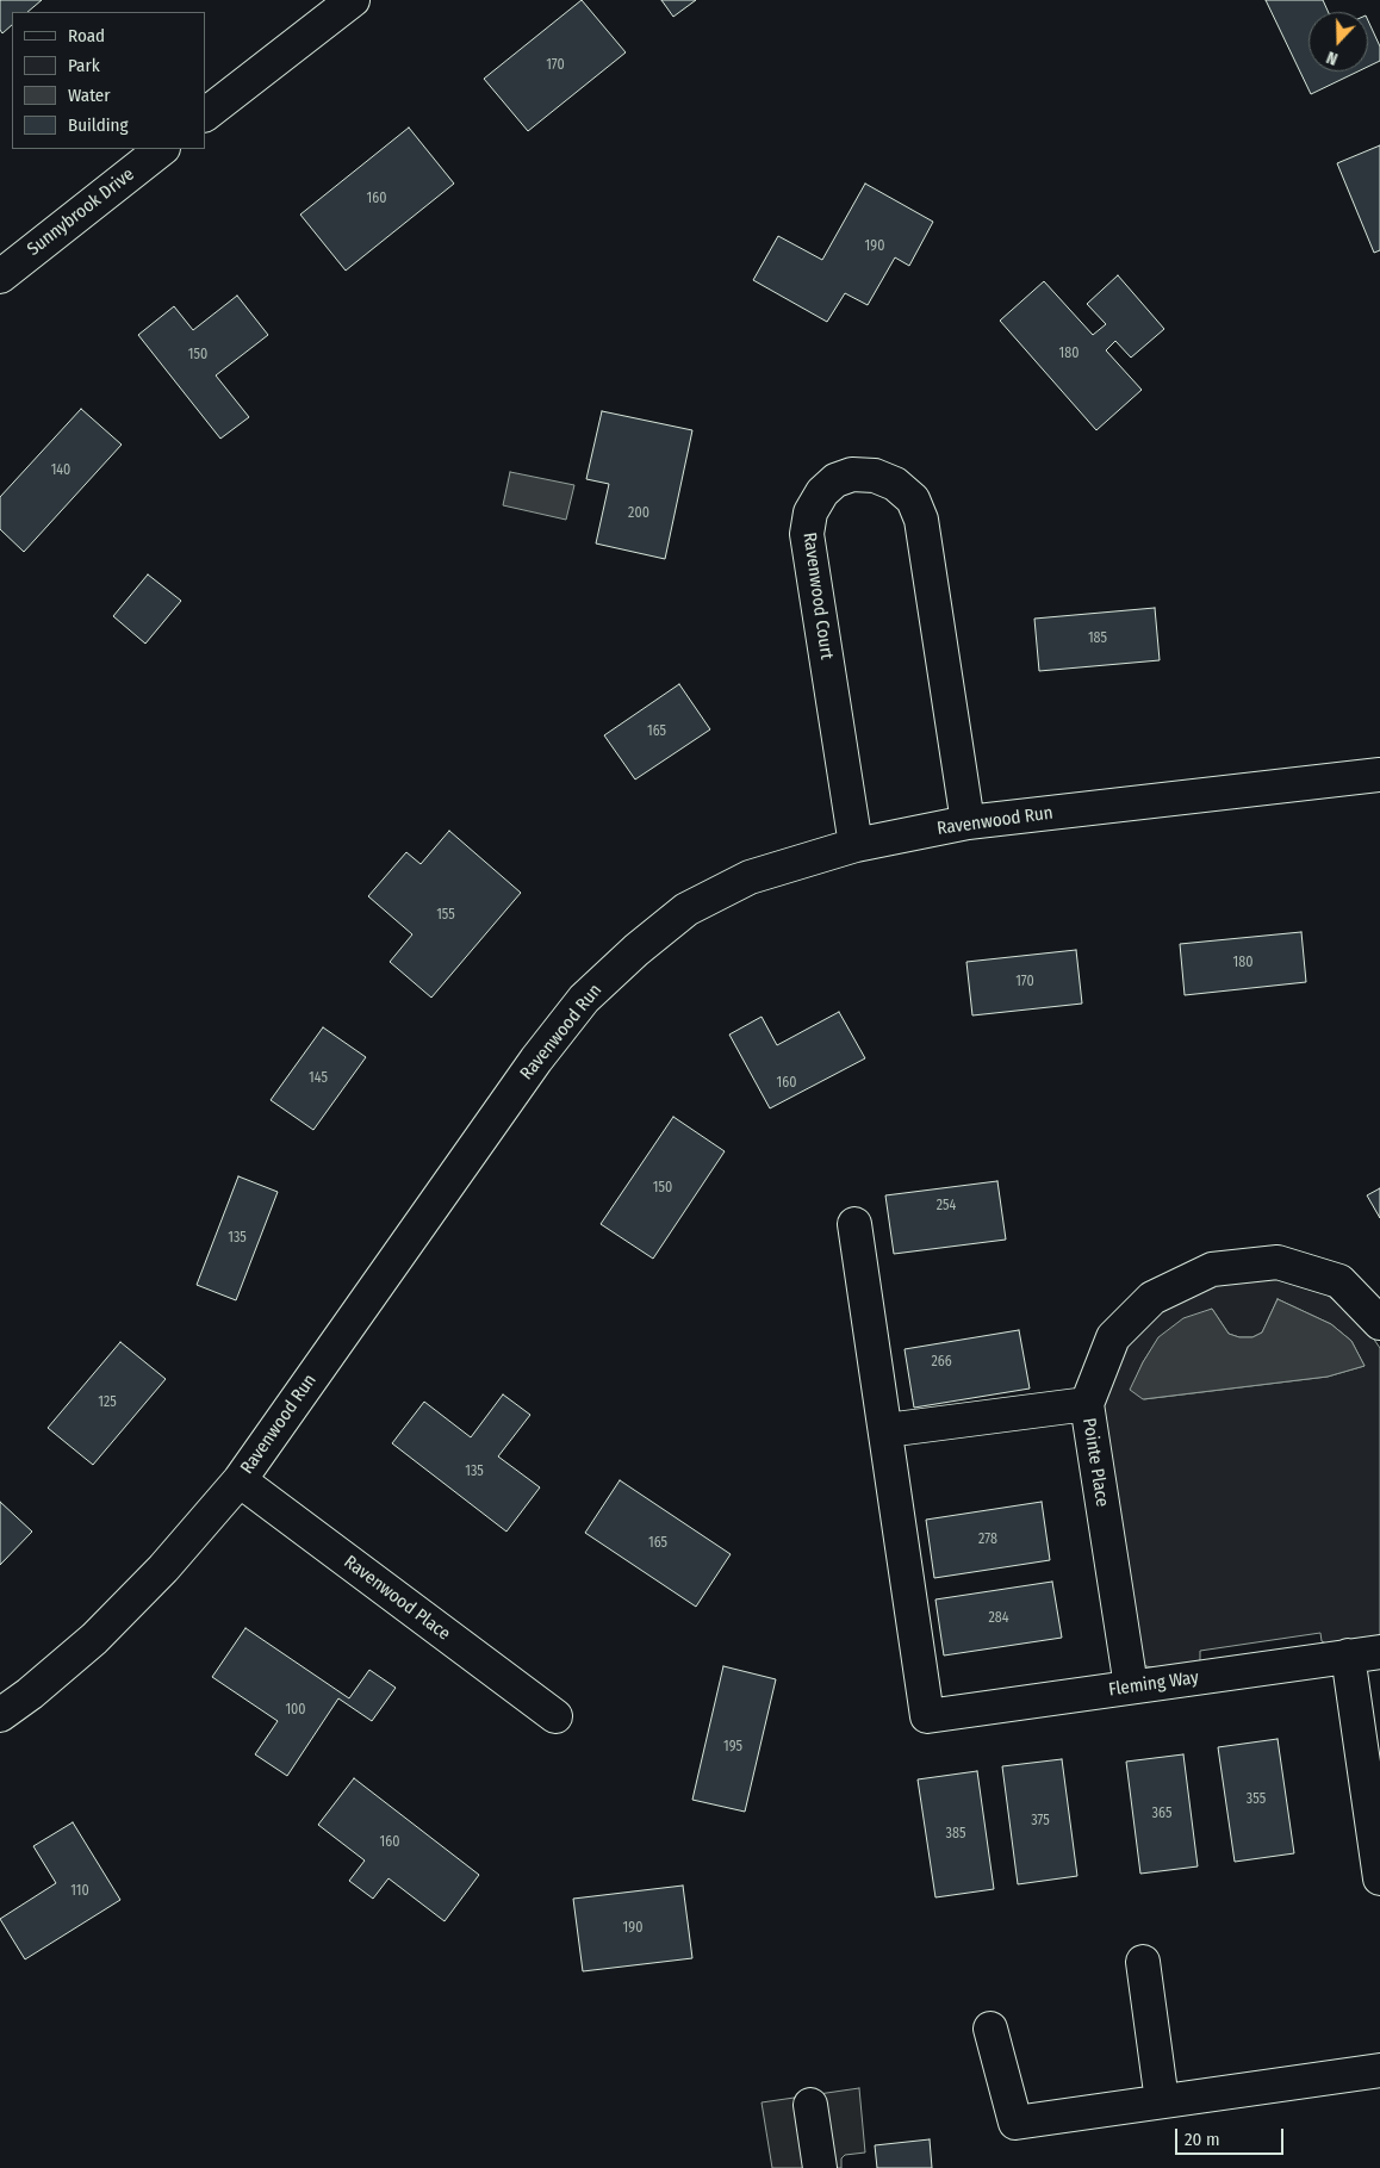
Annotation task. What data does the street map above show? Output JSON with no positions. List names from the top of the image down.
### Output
{
  "streets": {
    "street": [
      "Sunnybrook Drive",
      "Ravenwood Court",
      "Ravenwood Run",
      "Pointe Place",
      "Ravenwood Place",
      "Fleming Way"
    ]
  },
  "crossings": [
    ["Ravenwood Court", "Ravenwood Run"],
    ["Ravenwood Run", "Ravenwood Place"],
    ["Pointe Place", "Fleming Way"]
  ],
  "house_numbers": [
    "170",
    "160",
    "190",
    "180",
    "150",
    "140",
    "200",
    "185",
    "165",
    "155",
    "180",
    "170",
    "145",
    "160",
    "150",
    "254",
    "135",
    "266",
    "125",
    "135",
    "278",
    "165",
    "284",
    "100",
    "195",
    "355",
    "365",
    "375",
    "385",
    "160",
    "110",
    "190"
  ],
  "legend": [
    "Road",
    "Park",
    "Water",
    "Building"
  ],
  "scale_bar": "20 m",
  "north": "bottom"
}
